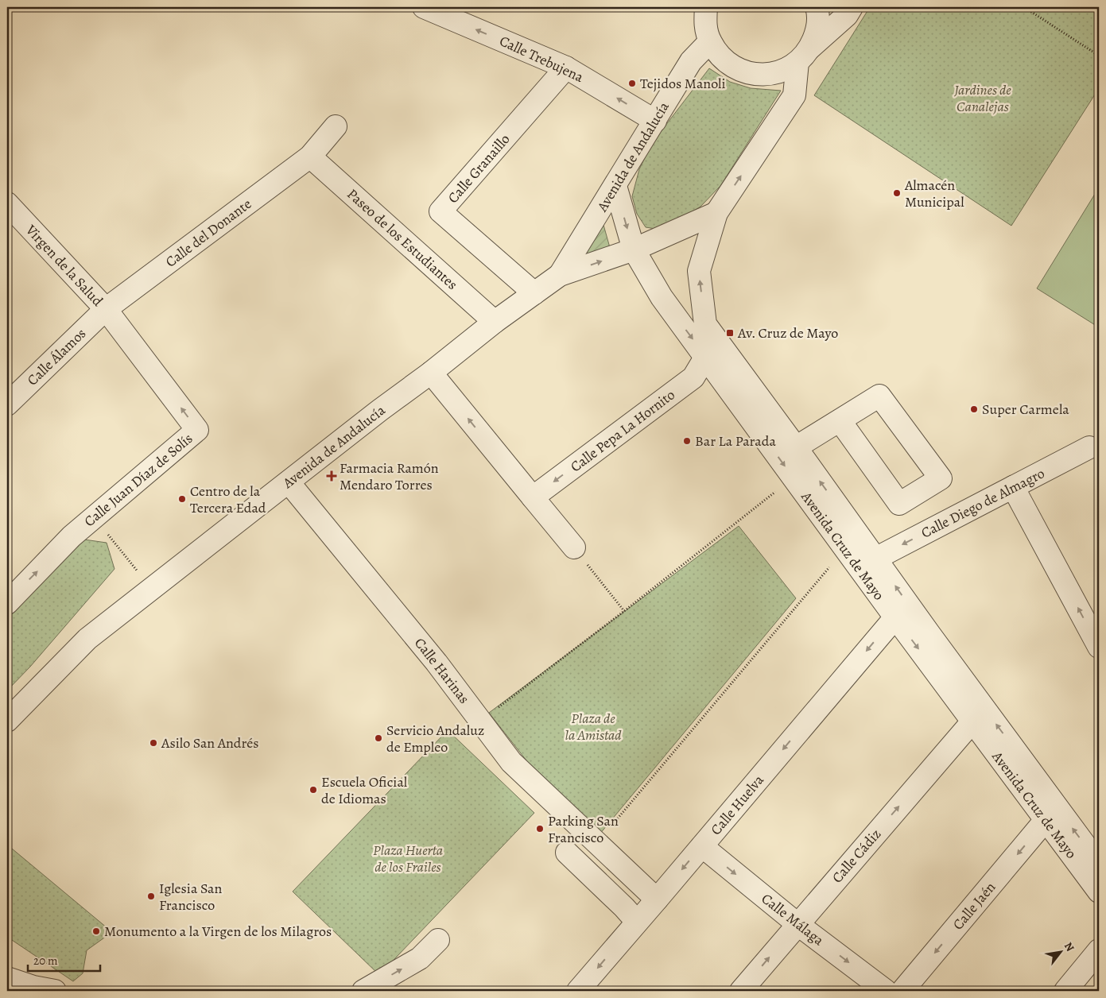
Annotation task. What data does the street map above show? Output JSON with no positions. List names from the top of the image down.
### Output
{
  "streets": {
    "street": [
      "Calle Trebujena",
      "Avenida de Andalucía",
      "Calle Granaillo",
      "Calle del Donante",
      "Paseo de los Estudiantes",
      "Virgen de la Salud",
      "Calle Álamos",
      "Calle Pepa La Hornito",
      "Calle Juan Díaz de Solís",
      "Calle Diego de Almagro",
      "Avenida Cruz de Mayo",
      "Calle Harinas",
      "Calle Huelva",
      "Calle Cádiz",
      "Calle Jaén",
      "Calle Málaga"
    ]
  },
  "crossings": [
    ["Calle Trebujena", "Avenida de Andalucía"],
    ["Calle Trebujena", "Calle Granaillo"],
    ["Avenida de Andalucía", "Calle Granaillo"],
    ["Avenida de Andalucía", "Paseo de los Estudiantes"],
    ["Avenida de Andalucía", "Avenida Cruz de Mayo"],
    ["Avenida de Andalucía", "Calle Harinas"],
    ["Calle del Donante", "Paseo de los Estudiantes"],
    ["Calle del Donante", "Virgen de la Salud"],
    ["Calle del Donante", "Calle Álamos"],
    ["Calle del Donante", "Calle Juan Díaz de Solís"],
    ["Virgen de la Salud", "Calle Álamos"],
    ["Virgen de la Salud", "Calle Juan Díaz de Solís"],
    ["Calle Álamos", "Calle Juan Díaz de Solís"],
    ["Calle Pepa La Hornito", "Avenida Cruz de Mayo"],
    ["Calle Diego de Almagro", "Avenida Cruz de Mayo"],
    ["Avenida Cruz de Mayo", "Calle Huelva"],
    ["Avenida Cruz de Mayo", "Calle Cádiz"],
    ["Avenida Cruz de Mayo", "Calle Jaén"],
    ["Calle Harinas", "Calle Huelva"],
    ["Calle Huelva", "Calle Málaga"],
    ["Calle Cádiz", "Calle Málaga"]
  ],
  "one_way": [
    "Calle Trebujena",
    "Calle Pepa La Hornito",
    "Calle Diego de Almagro",
    "Calle Huelva",
    "Calle Cádiz",
    "Calle Jaén",
    "Calle Málaga"
  ],
  "parks": ["Jardines de Canalejas", "Plaza de la Amistad", "Plaza Huerta de los Frailes"],
  "places": {
    "other": [
      "Tejidos Manoli",
      "Almacén Municipal",
      "Super Carmela",
      "Bar La Parada",
      "Centro de la Tercera Edad",
      "Servicio Andaluz de Empleo",
      "Asilo San Andrés",
      "Escuela Oficial de Idiomas",
      "Parking San Francisco",
      "Iglesia San Francisco",
      "Monumento a la Virgen de los Milagros"
    ],
    "transit": ["Av. Cruz de Mayo"],
    "health": ["Farmacia Ramón Mendaro Torres"]
  },
  "scale_bar": "20 m",
  "north": "top right"
}
